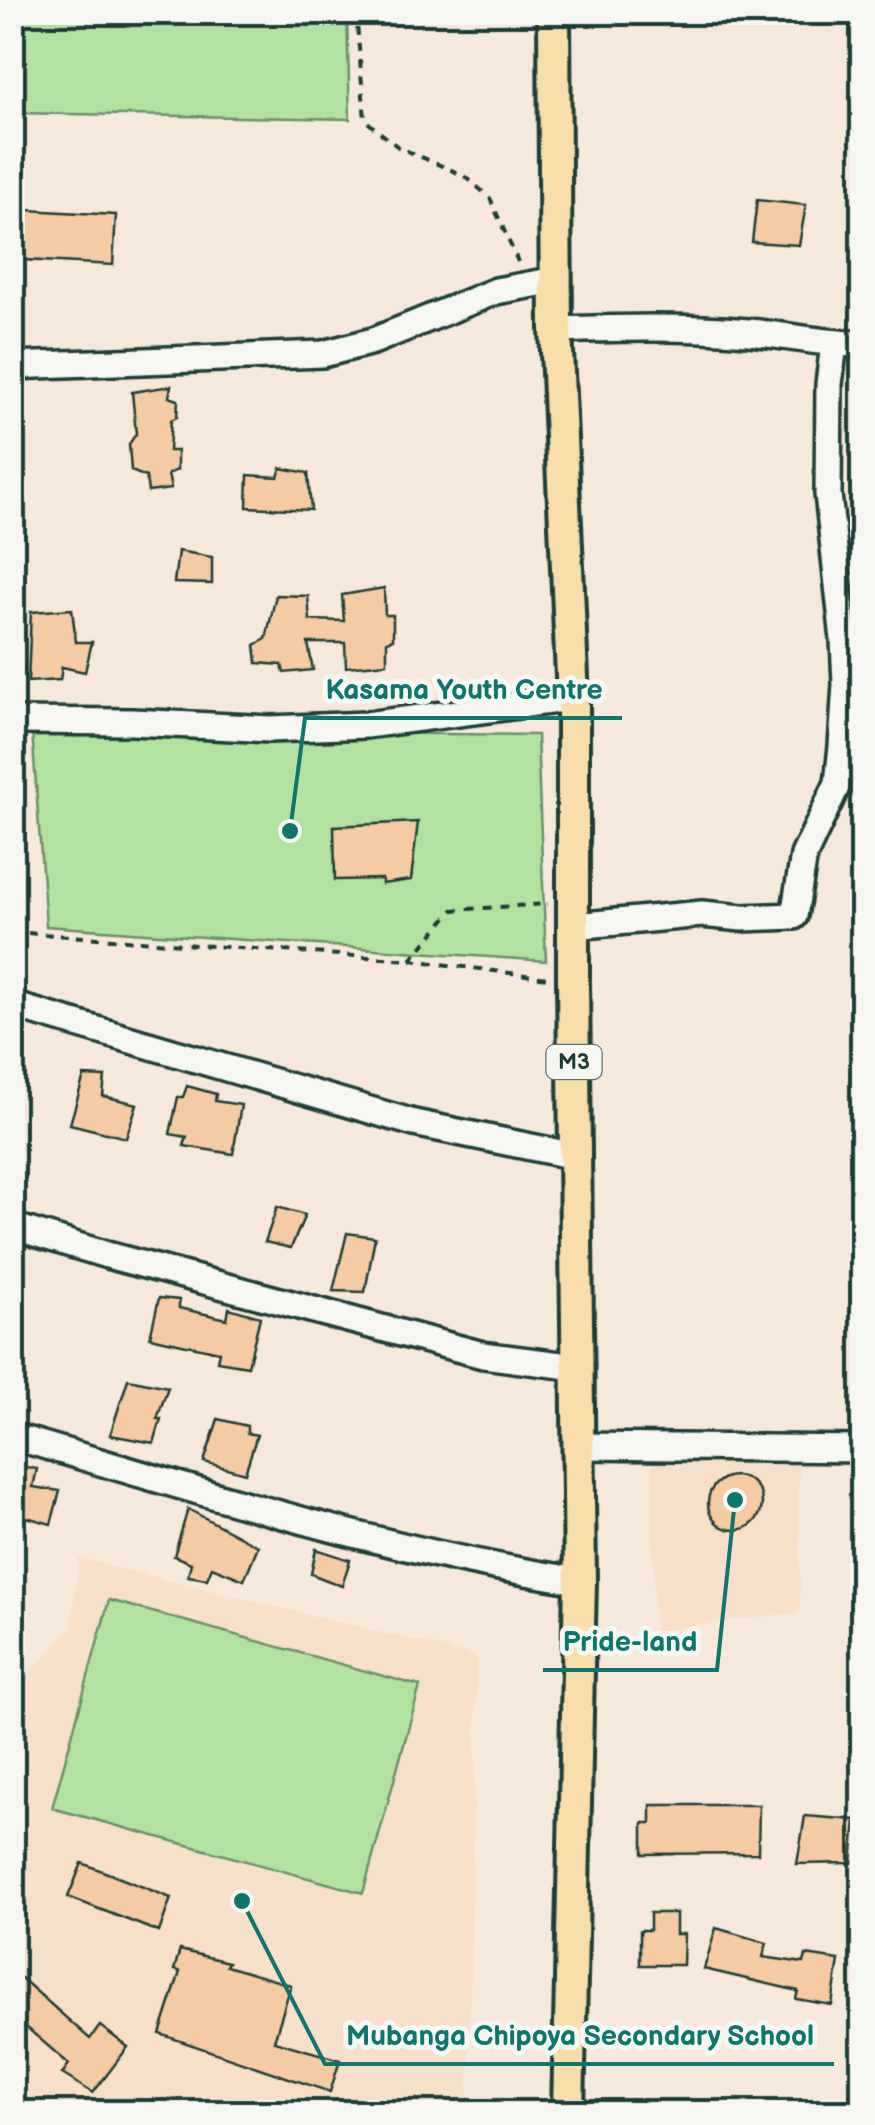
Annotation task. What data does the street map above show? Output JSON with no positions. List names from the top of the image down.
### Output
{
  "streets": {
    "main road": ["M3"]
  },
  "places": ["Kasama Youth Centre", "Pride-land", "Mubanga Chipoya Secondary School"]
}
